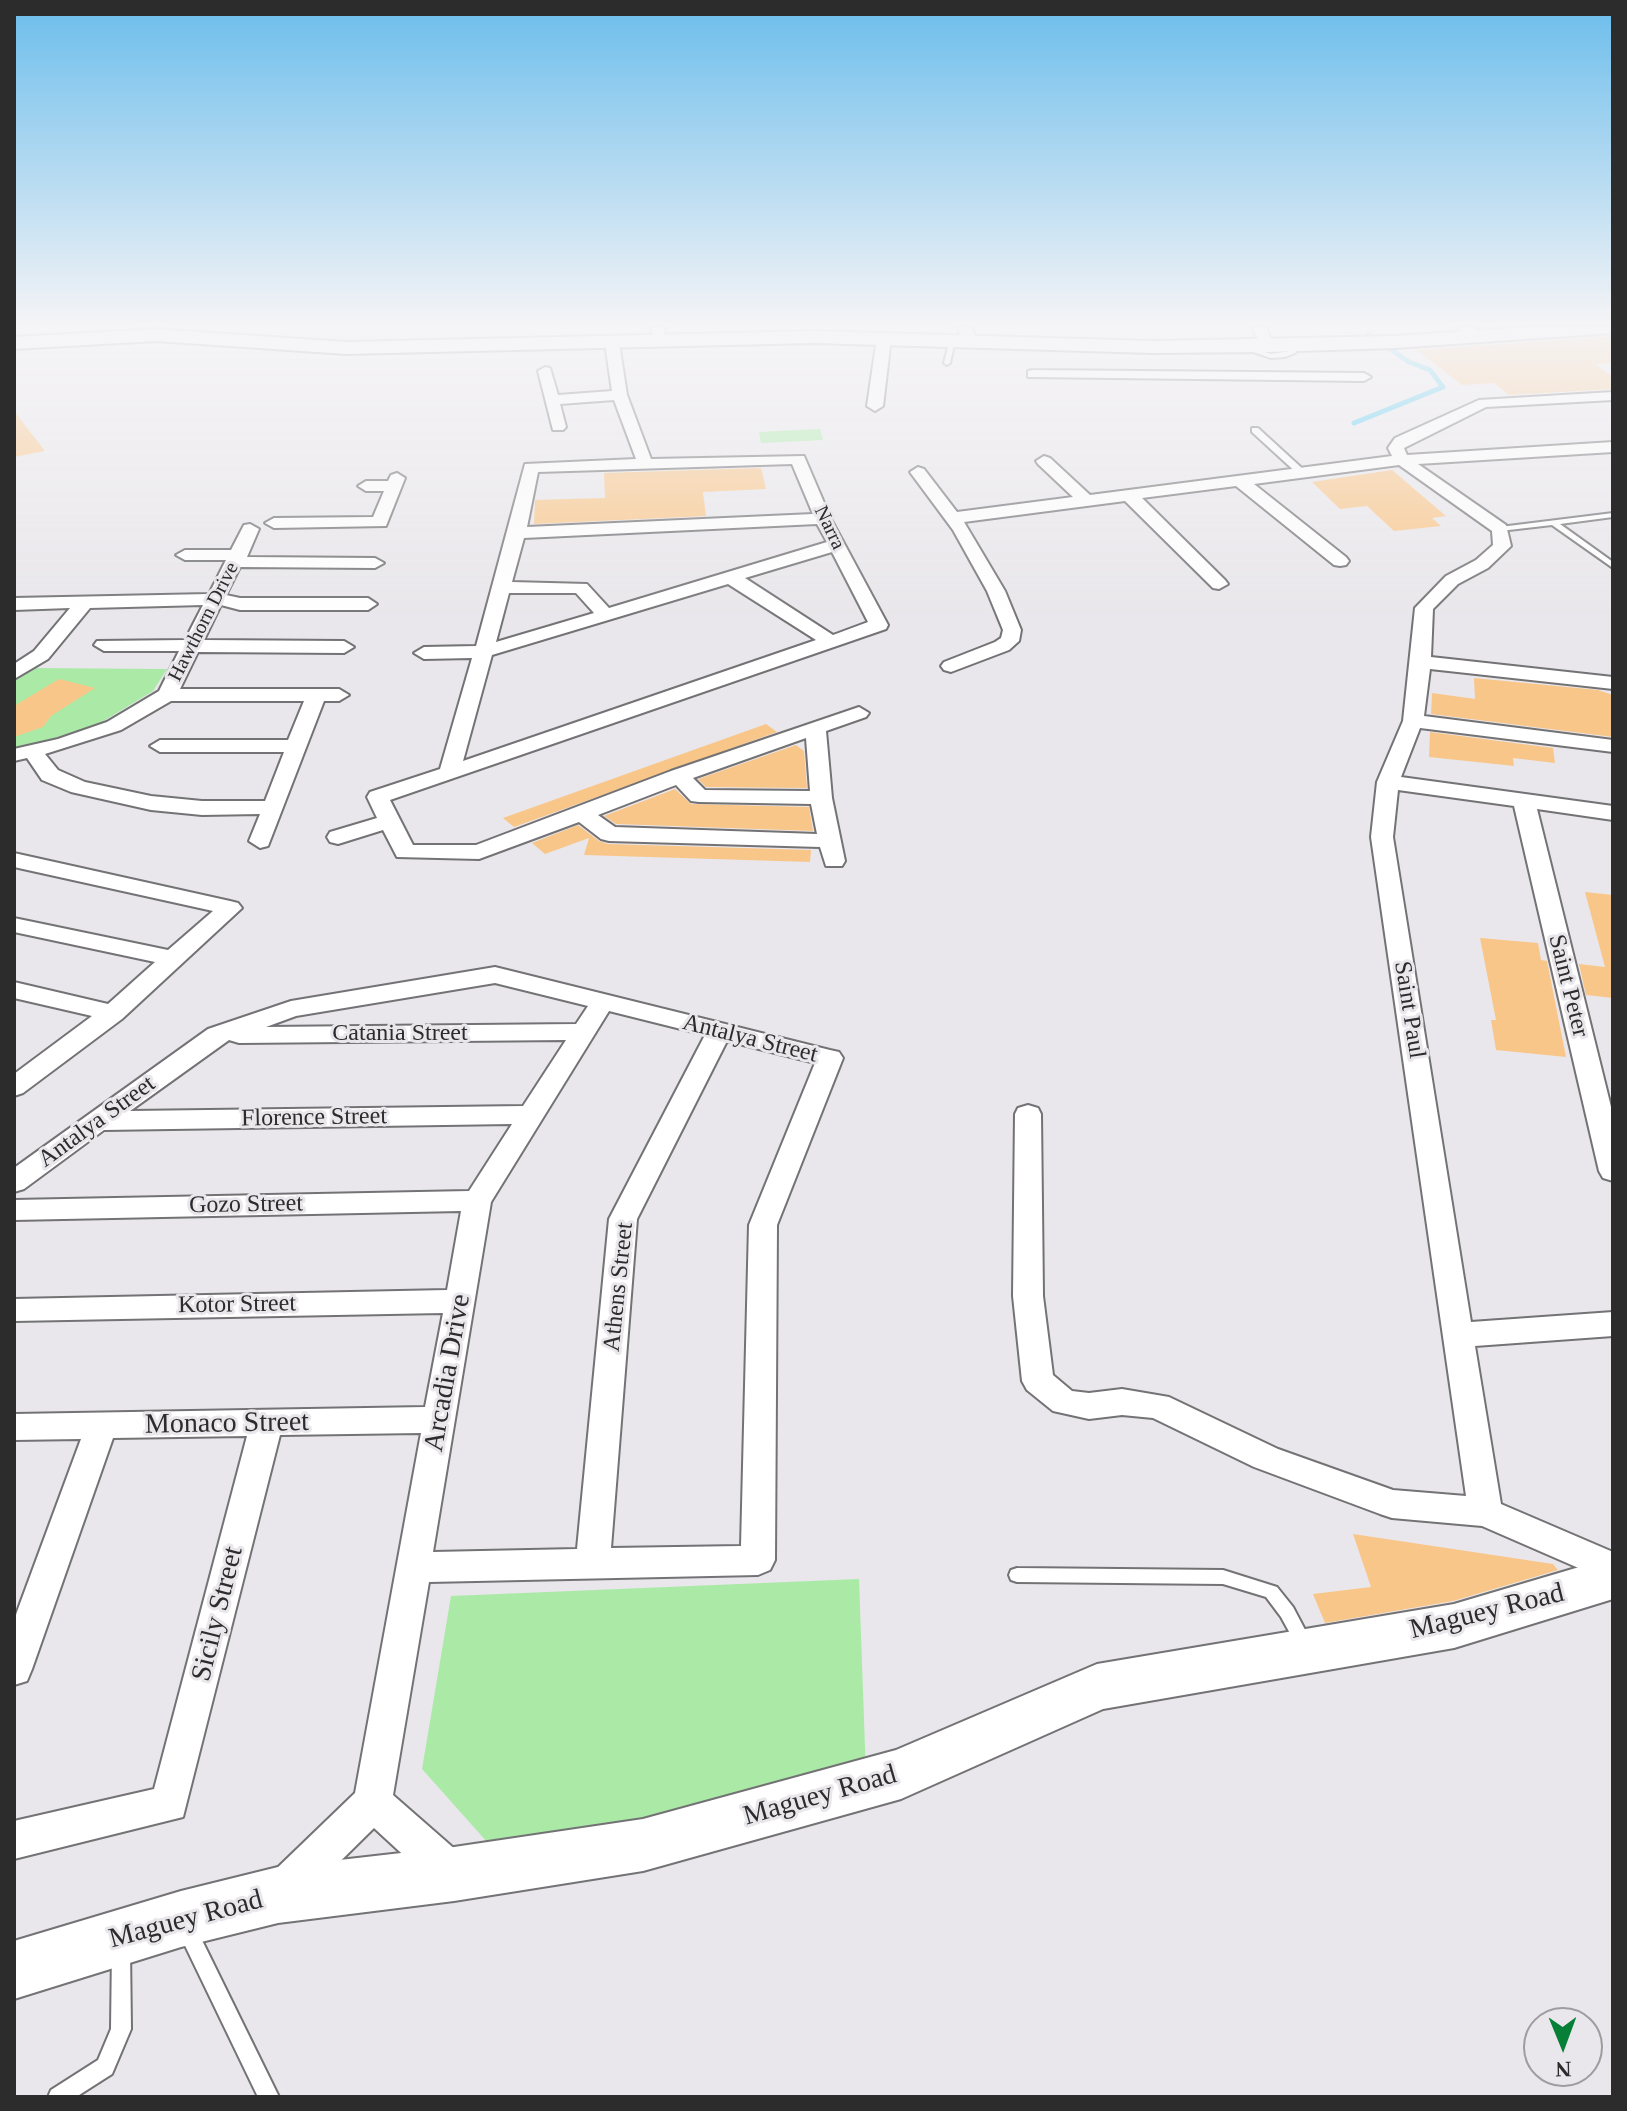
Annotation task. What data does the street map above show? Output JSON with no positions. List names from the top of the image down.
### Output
{
  "streets": {
    "street": [
      "Narra",
      "Hawthorn Drive",
      "Saint Peter",
      "Saint Paul",
      "Catania Street",
      "Antalya Street",
      "Florence Street",
      "Gozo Street",
      "Athens Street",
      "Kotor Street",
      "Arcadia Drive",
      "Monaco Street",
      "Maguey Road",
      "Sicily Street"
    ]
  },
  "crossings": [
    ["Catania Street", "Antalya Street"],
    ["Catania Street", "Arcadia Drive"],
    ["Antalya Street", "Florence Street"],
    ["Antalya Street", "Athens Street"],
    ["Antalya Street", "Arcadia Drive"],
    ["Florence Street", "Arcadia Drive"],
    ["Gozo Street", "Arcadia Drive"],
    ["Kotor Street", "Arcadia Drive"],
    ["Arcadia Drive", "Monaco Street"],
    ["Monaco Street", "Sicily Street"]
  ],
  "north": "bottom"
}
